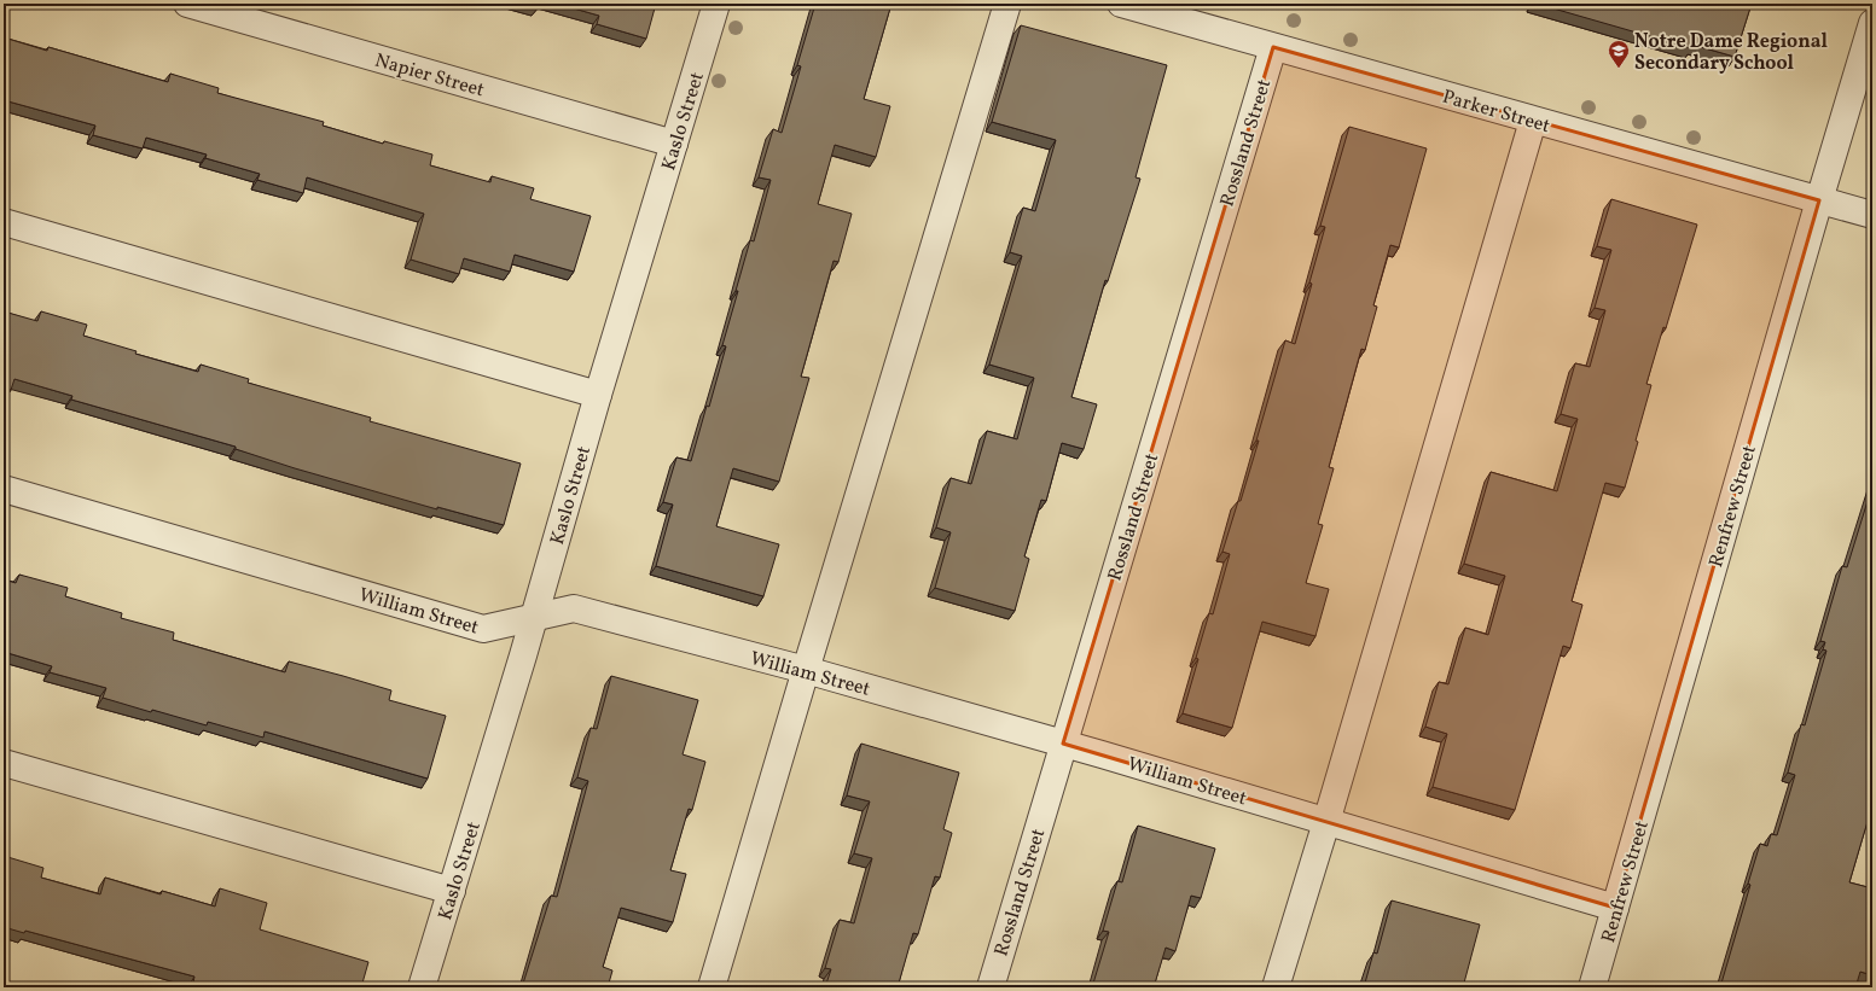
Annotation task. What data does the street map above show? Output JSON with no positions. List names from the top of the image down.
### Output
{
  "streets": {
    "street": [
      "Napier Street",
      "Parker Street",
      "Kaslo Street",
      "Rossland Street",
      "Renfrew Street",
      "William Street"
    ]
  },
  "crossings": [
    ["Napier Street", "Kaslo Street"],
    ["Parker Street", "Rossland Street"],
    ["Parker Street", "Renfrew Street"],
    ["Kaslo Street", "William Street"],
    ["Rossland Street", "William Street"],
    ["Renfrew Street", "William Street"]
  ],
  "places": {
    "school or university": ["Notre Dame Regional Secondary School"]
  }
}
